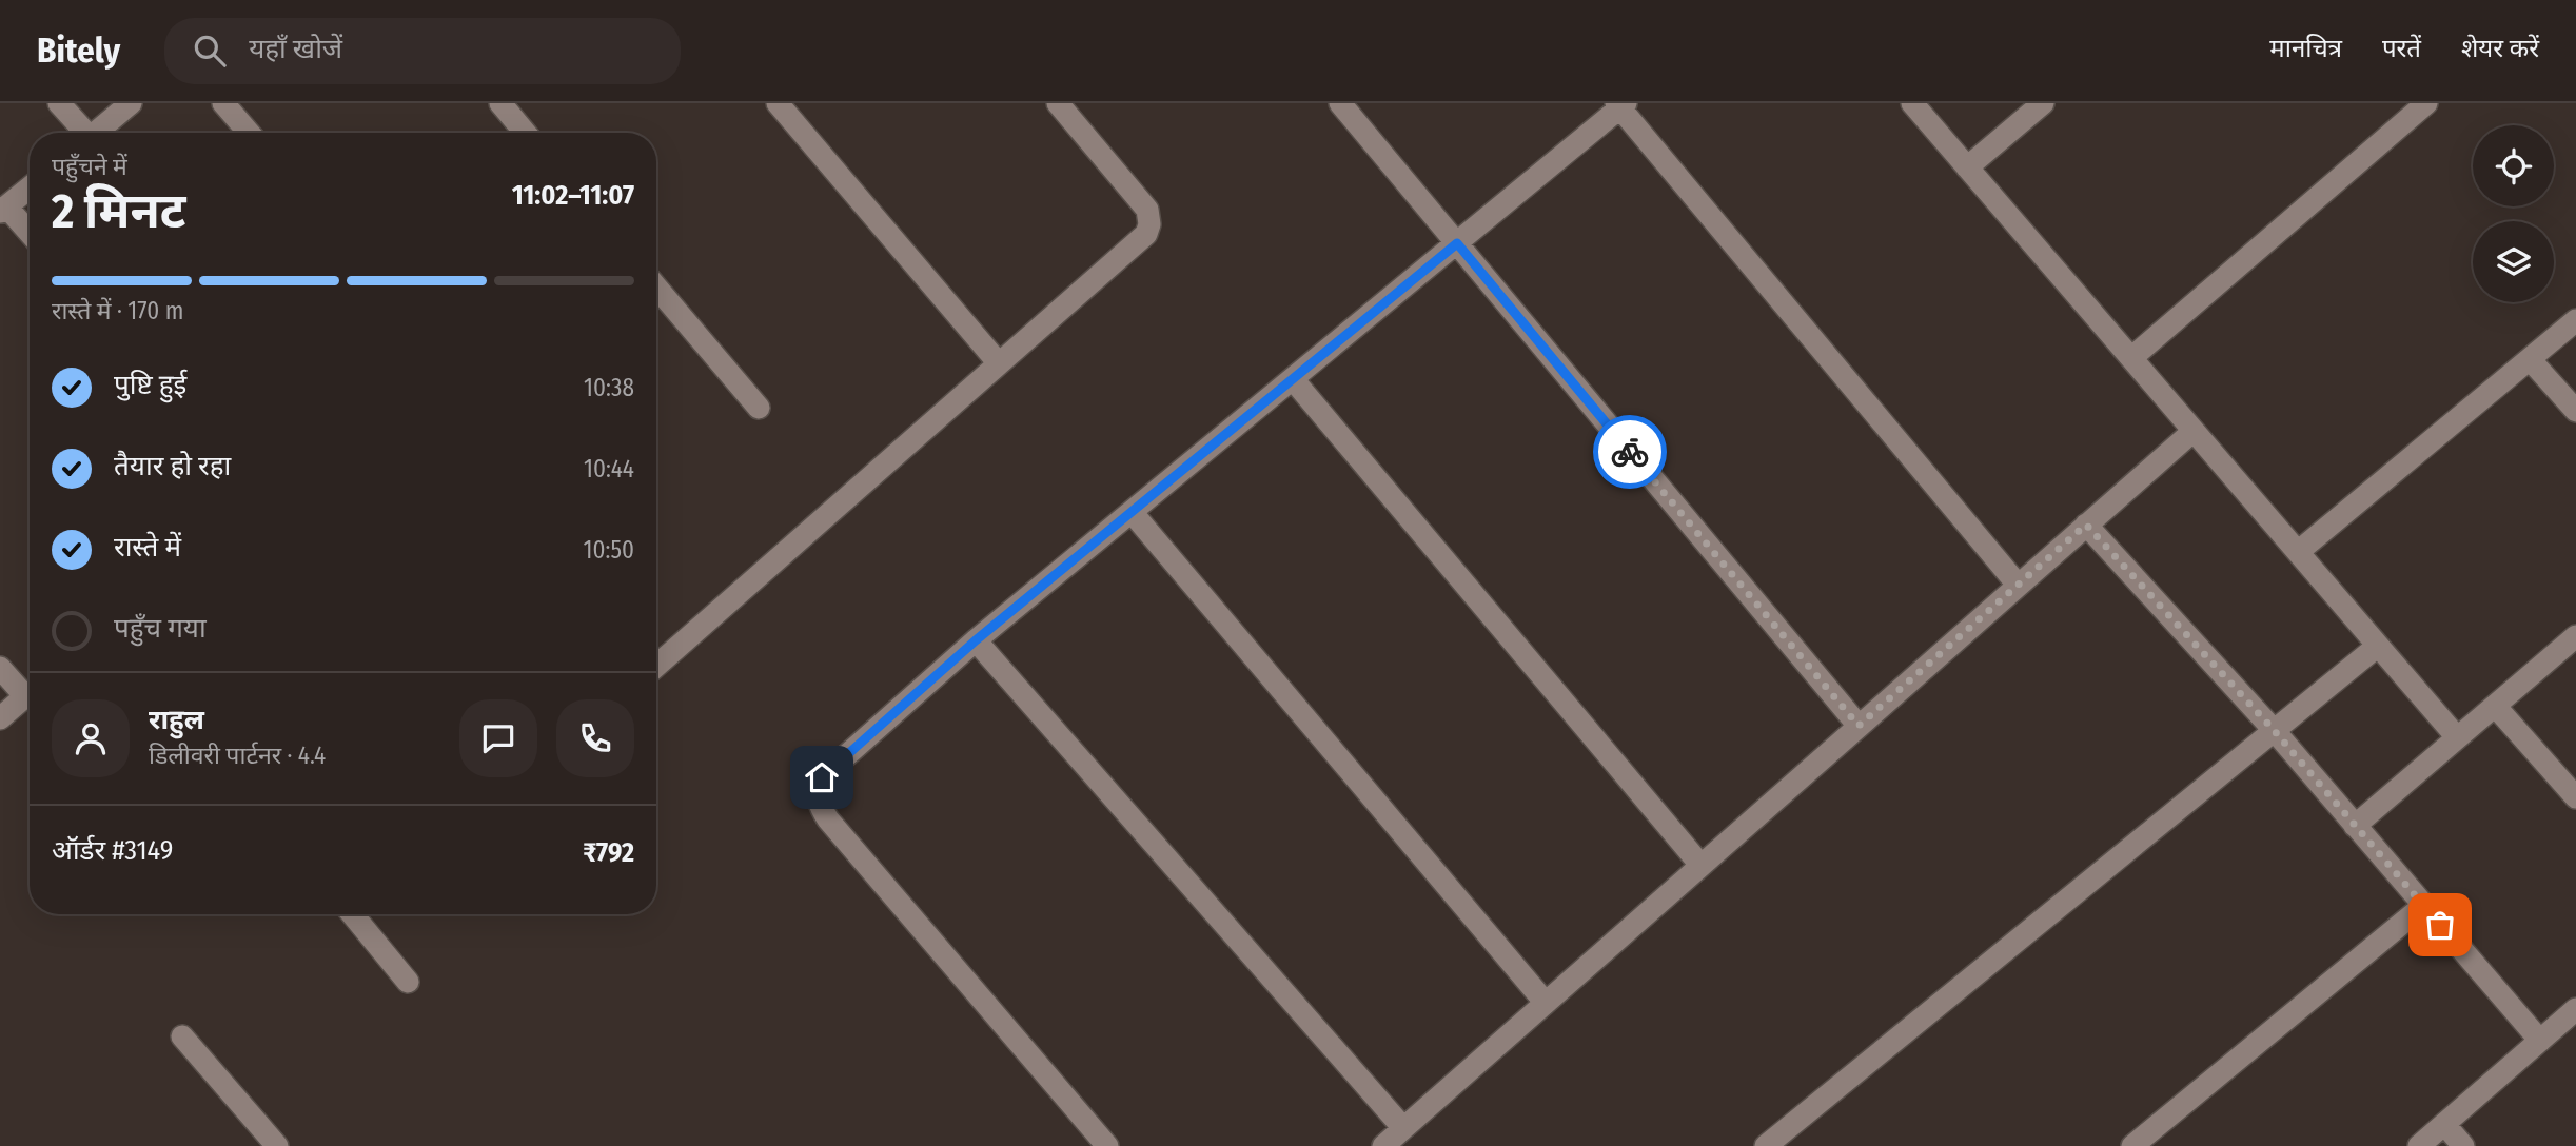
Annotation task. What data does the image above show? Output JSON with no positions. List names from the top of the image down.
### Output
{
  "page": {
    "header": "Bitely",
    "search": "यहाँ खोजें",
    "nav": ["मानचित्र", "परतें", "शेयर करें"],
    "heading": ["2 मिनट", "पहुँचने में", "11:02–11:07"],
    "panel": [
      "राहुल",
      "डिलीवरी पार्टनर · 4.4",
      "ऑर्डर #3149",
      "₹792"
    ],
    "bar": "रास्ते में · 170 m",
    "list": [
      ["पुष्टि हुई", "10:38"],
      ["तैयार हो रहा", "10:44"],
      ["रास्ते में", "10:50"],
      "पहुँच गया"
    ]
  }
}
